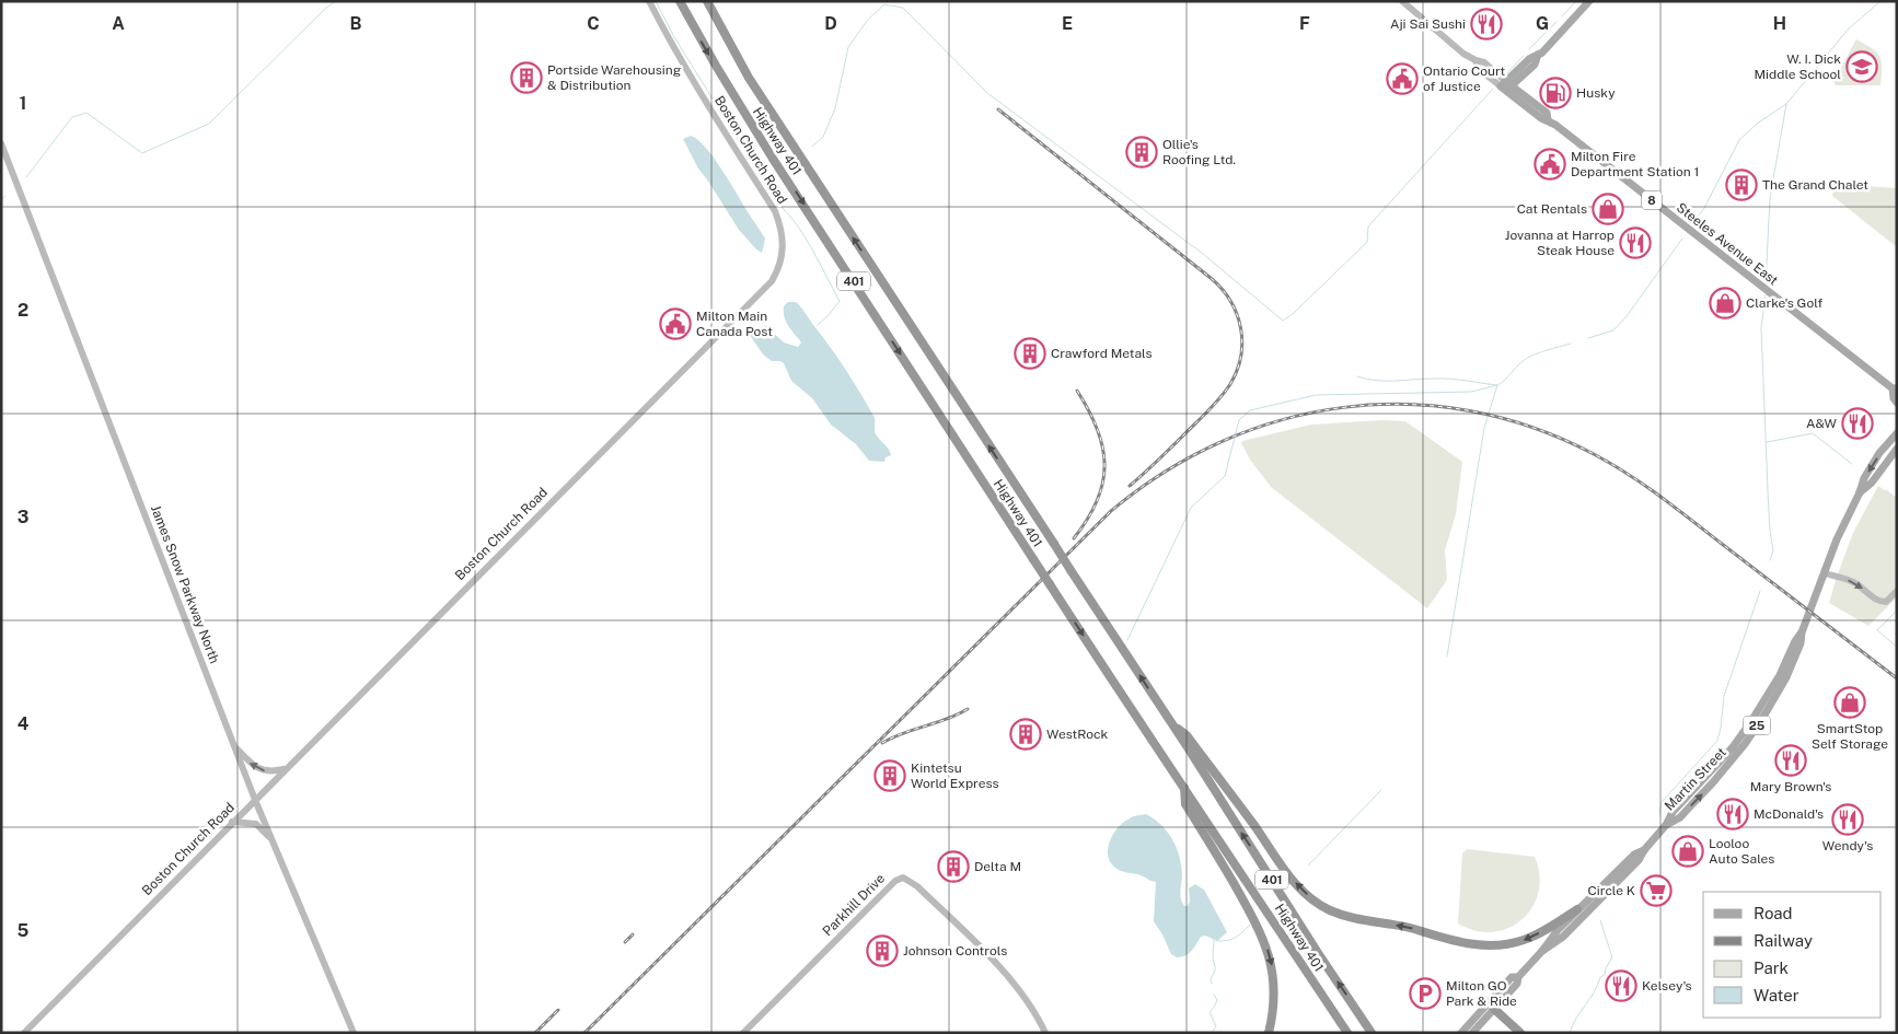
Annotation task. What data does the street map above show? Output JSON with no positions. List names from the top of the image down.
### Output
{
  "streets": {
    "highway": ["Highway 401", "401"],
    "main road": [
      "8",
      "Steeles Avenue East",
      "25",
      "Martin Street"
    ],
    "street": ["Boston Church Road", "James Snow Parkway North", "Parkhill Drive"]
  },
  "crossings": [
    ["Boston Church Road", "James Snow Parkway North"]
  ],
  "places": {
    "restaurant": [
      "Aji Sai Sushi",
      "Jovanna at Harrop Steak House",
      "A&W",
      "Mary Brown's",
      "McDonald's",
      "Wendy's",
      "Kelsey's"
    ],
    "school or university": ["W. I. Dick Middle School"],
    "building": [
      "Portside Warehousing & Distribution",
      "Ollie's Roofing Ltd.",
      "The Grand Chalet",
      "Crawford Metals",
      "WestRock",
      "Kintetsu World Express",
      "Delta M",
      "Johnson Controls"
    ],
    "public building": ["Ontario Court of Justice", "Milton Fire Department Station 1", "Milton Main Canada Post"],
    "fuel station": ["Husky"],
    "shop": [
      "Cat Rentals",
      "Clarke's Golf",
      "SmartStop Self Storage",
      "Looloo Auto Sales"
    ],
    "supermarket": ["Circle K"],
    "parking": ["Milton GO Park & Ride"]
  },
  "legend": [
    "Road",
    "Railway",
    "Park",
    "Water"
  ],
  "grid": {
    "columns": [
      "A",
      "B",
      "C",
      "D",
      "E",
      "F",
      "G",
      "H"
    ],
    "rows": [
      "1",
      "2",
      "3",
      "4",
      "5"
    ]
  }
}
